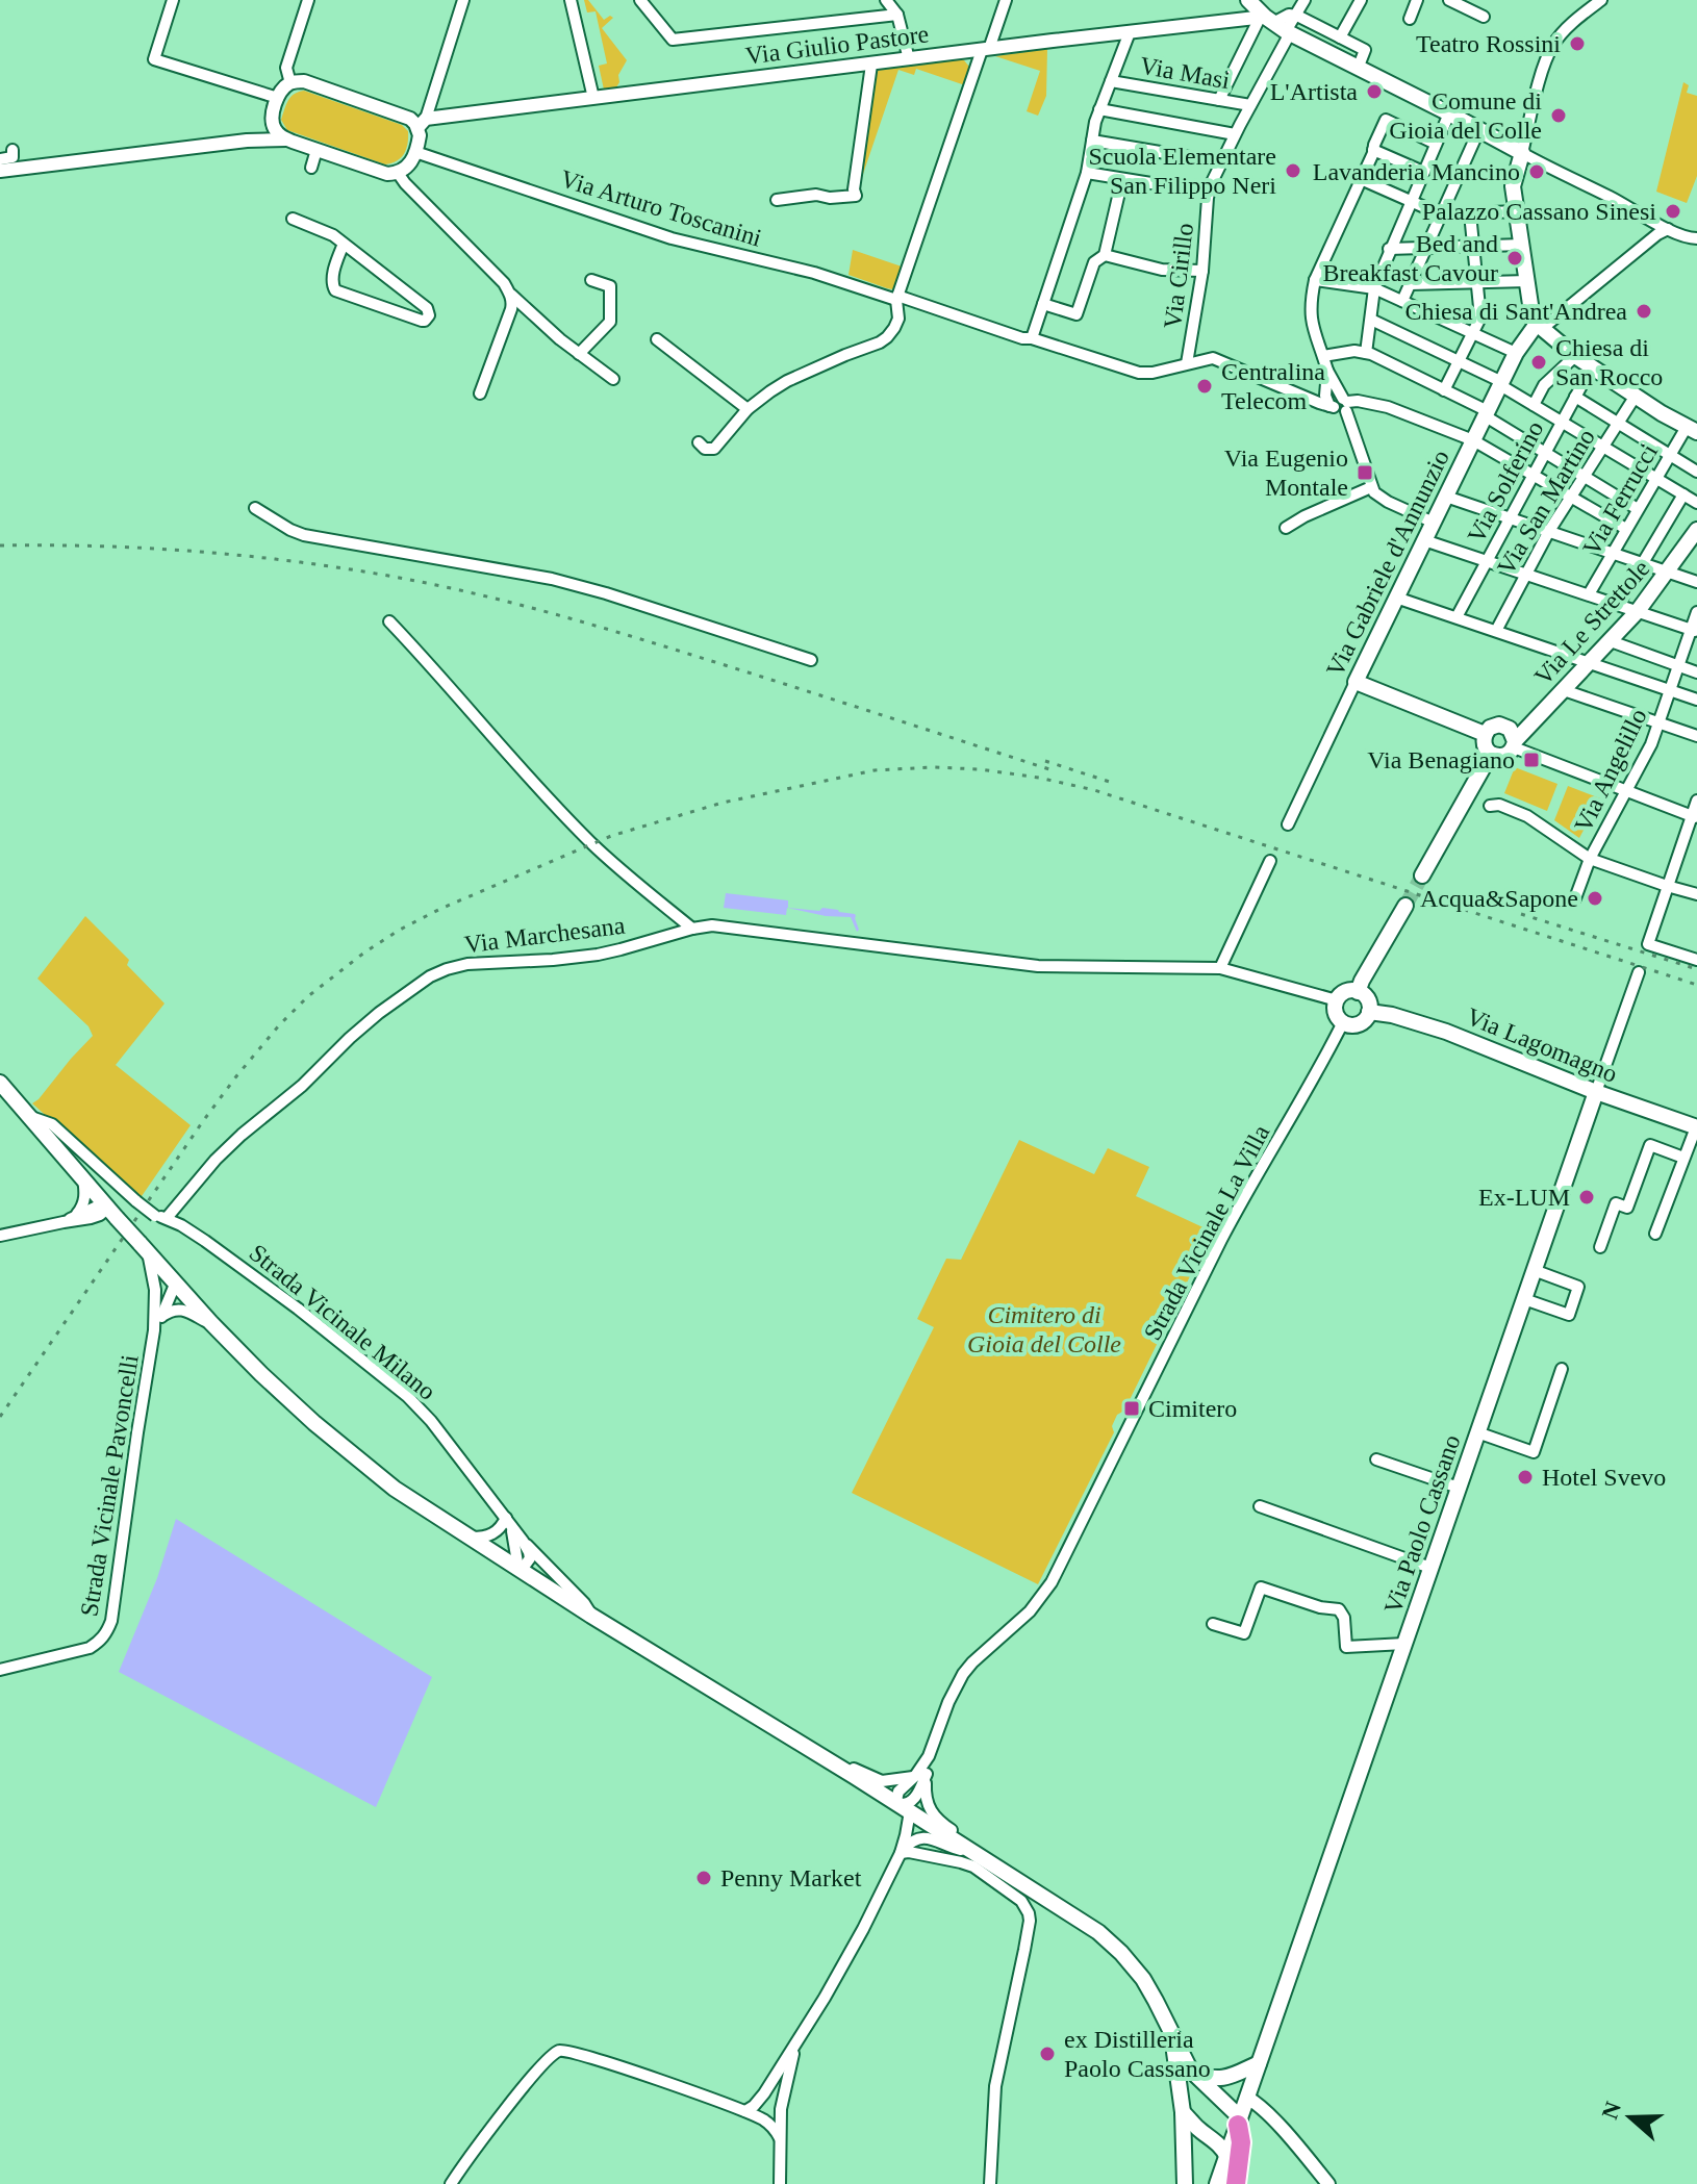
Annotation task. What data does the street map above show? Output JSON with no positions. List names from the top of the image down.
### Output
{
  "streets": {
    "main road": [
      "Via Gabriele d'Annunzio",
      "Via Le Strettole",
      "Via Lagomagno",
      "Via Paolo Cassano"
    ],
    "street": [
      "Via Giulio Pastore",
      "Via Masi",
      "Via Arturo Toscanini",
      "Via Cirillo",
      "Via Solferino",
      "Via Ferrucci",
      "Via San Martino",
      "Via Angelillo",
      "Via Marchesana",
      "Strada Vicinale La Villa",
      "Strada Vicinale Milano",
      "Strada Vicinale Pavoncelli"
    ]
  },
  "crossings": [
    ["Via Giulio Pastore", "Via Cirillo"],
    ["Via Masi", "Via Cirillo"],
    ["Via Marchesana", "Strada Vicinale Milano"],
    ["Via Lagomagno", "Strada Vicinale La Villa"],
    ["Via Lagomagno", "Via Paolo Cassano"]
  ],
  "parks": ["Cimitero di Gioia del Colle"],
  "places": {
    "other": [
      "Teatro Rossini",
      "L'Artista",
      "Comune di Gioia del Colle",
      "Scuola Elementare San Filippo Neri",
      "Lavanderia Mancino",
      "Palazzo Cassano Sinesi",
      "Bed and Breakfast Cavour",
      "Chiesa di Sant'Andrea",
      "Chiesa di San Rocco",
      "Centralina Telecom",
      "Acqua&Sapone",
      "Ex-LUM",
      "Hotel Svevo",
      "Penny Market",
      "ex Distilleria Paolo Cassano"
    ],
    "transit": ["Via Eugenio Montale", "Via Benagiano", "Cimitero"]
  },
  "north": "left"
}
